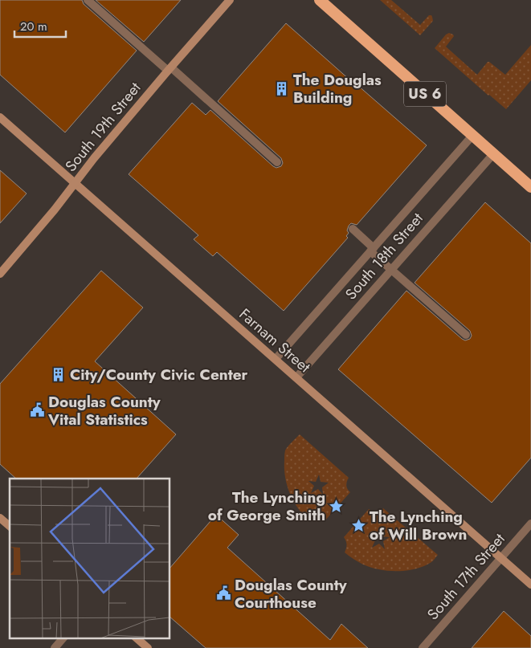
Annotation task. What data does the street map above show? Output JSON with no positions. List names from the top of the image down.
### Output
{
  "streets": {
    "highway": ["US 6"],
    "main road": ["South 19th Street", "Farnam Street"],
    "street": ["South 18th Street", "South 17th Street"]
  },
  "crossings": [
    ["US 6", "South 18th Street"],
    ["South 19th Street", "Farnam Street"],
    ["South 18th Street", "Farnam Street"],
    ["Farnam Street", "South 17th Street"]
  ],
  "places": {
    "building": ["The Douglas Building", "City/County Civic Center"],
    "public building": ["Douglas County Vital Statistics", "Douglas County Courthouse"],
    "place": ["The Lynching of George Smith", "The Lynching of Will Brown"]
  },
  "scale_bar": "20 m"
}
